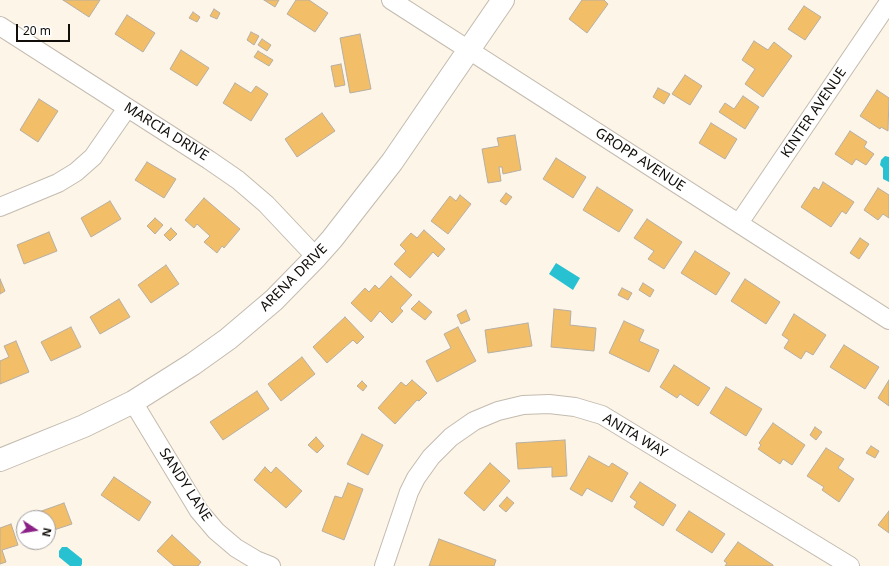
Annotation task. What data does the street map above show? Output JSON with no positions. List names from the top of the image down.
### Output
{
  "streets": {
    "main road": ["ARENA DRIVE"],
    "street": [
      "KINTER AVENUE",
      "MARCIA DRIVE",
      "GROPP AVENUE",
      "ANITA WAY",
      "SANDY LANE"
    ]
  },
  "crossings": [
    ["KINTER AVENUE", "GROPP AVENUE"],
    ["MARCIA DRIVE", "ARENA DRIVE"],
    ["GROPP AVENUE", "ARENA DRIVE"],
    ["ARENA DRIVE", "SANDY LANE"]
  ],
  "scale_bar": "20 m",
  "north": "right"
}
